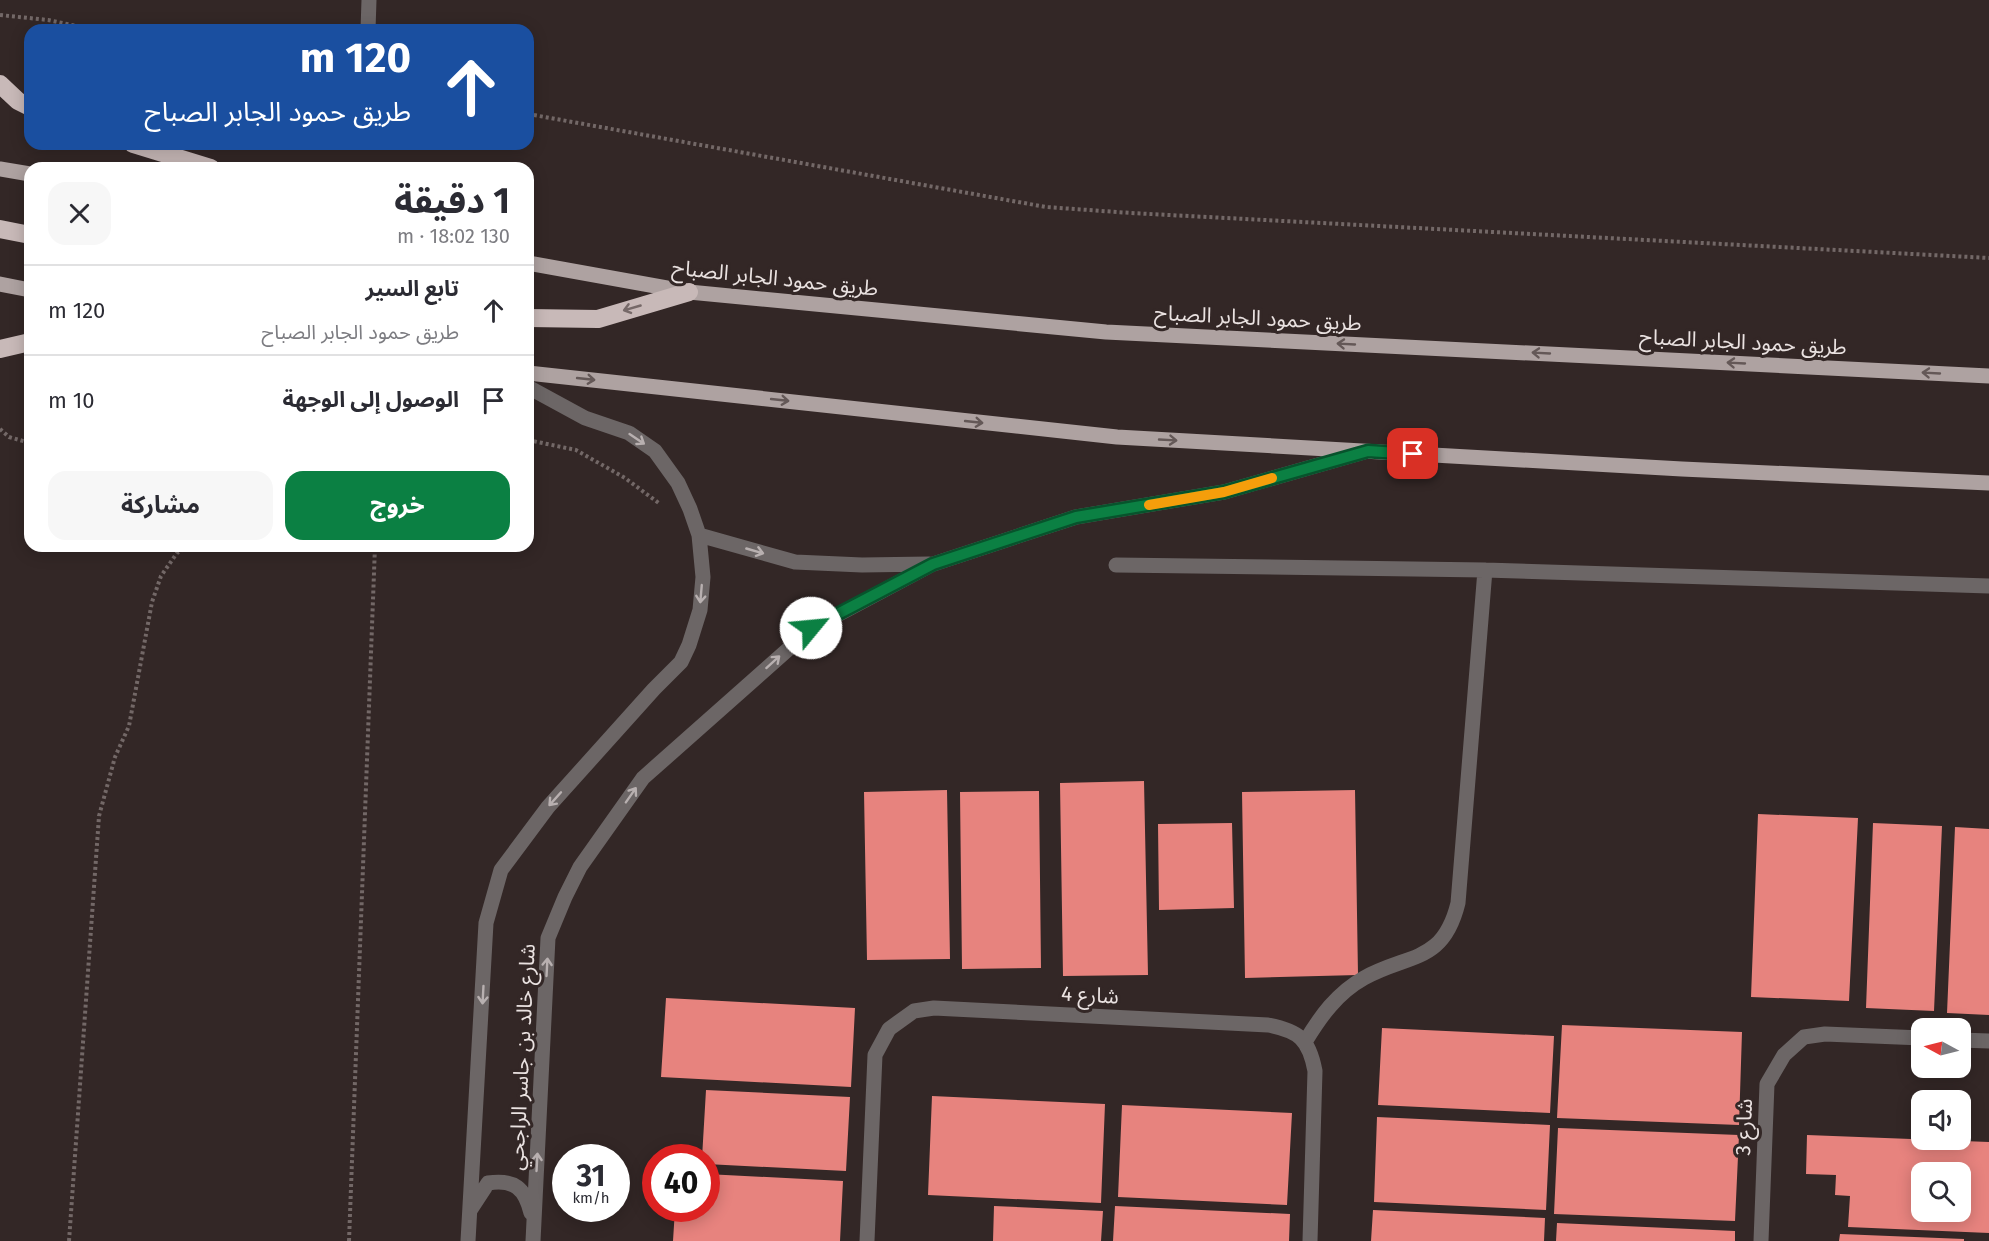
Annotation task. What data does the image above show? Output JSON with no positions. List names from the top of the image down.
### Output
{
  "streets": {
    "main road": ["طريق حمود الجابر الصباح"],
    "street": ["شارع 4", "شارع خالد بن جاسر الراجحي", "شارع 3"]
  },
  "north": "left",
  "page": {
    "turn": ["120 m", "طريق حمود الجابر الصباح"],
    "heading": ["1 دقيقة", "130 m · 18:02"],
    "list": [
      {
        "name": "تابع السير",
        "note": "طريق حمود الجابر الصباح",
        "value": "120 m"
      },
      {
        "name": "الوصول إلى الوجهة",
        "value": "10 m"
      }
    ],
    "buttons": ["خروج", "مشاركة"],
    "speed": "31 km/h",
    "limit": "40"
  }
}
